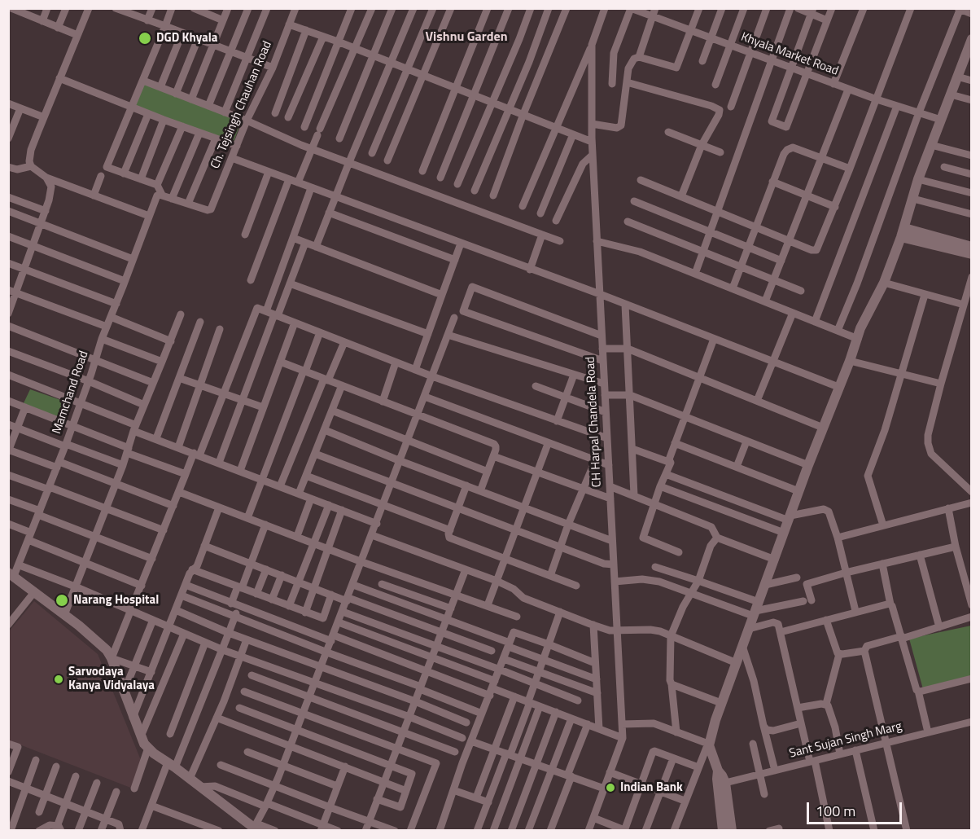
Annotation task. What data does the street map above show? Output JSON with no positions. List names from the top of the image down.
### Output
{
  "streets": {
    "street": [
      "Khyala Market Road",
      "Ch. Tejsingh Chauhan Road",
      "Mamchand Road",
      "CH Harpal Chandela Road",
      "Sant Sujan Singh Marg"
    ]
  },
  "districts": ["Vishnu Garden"],
  "places": [
    "DGD Khyala",
    "Narang Hospital",
    "Sarvodaya Kanya Vidyalaya",
    "Indian Bank"
  ],
  "scale_bar": "100 m"
}
